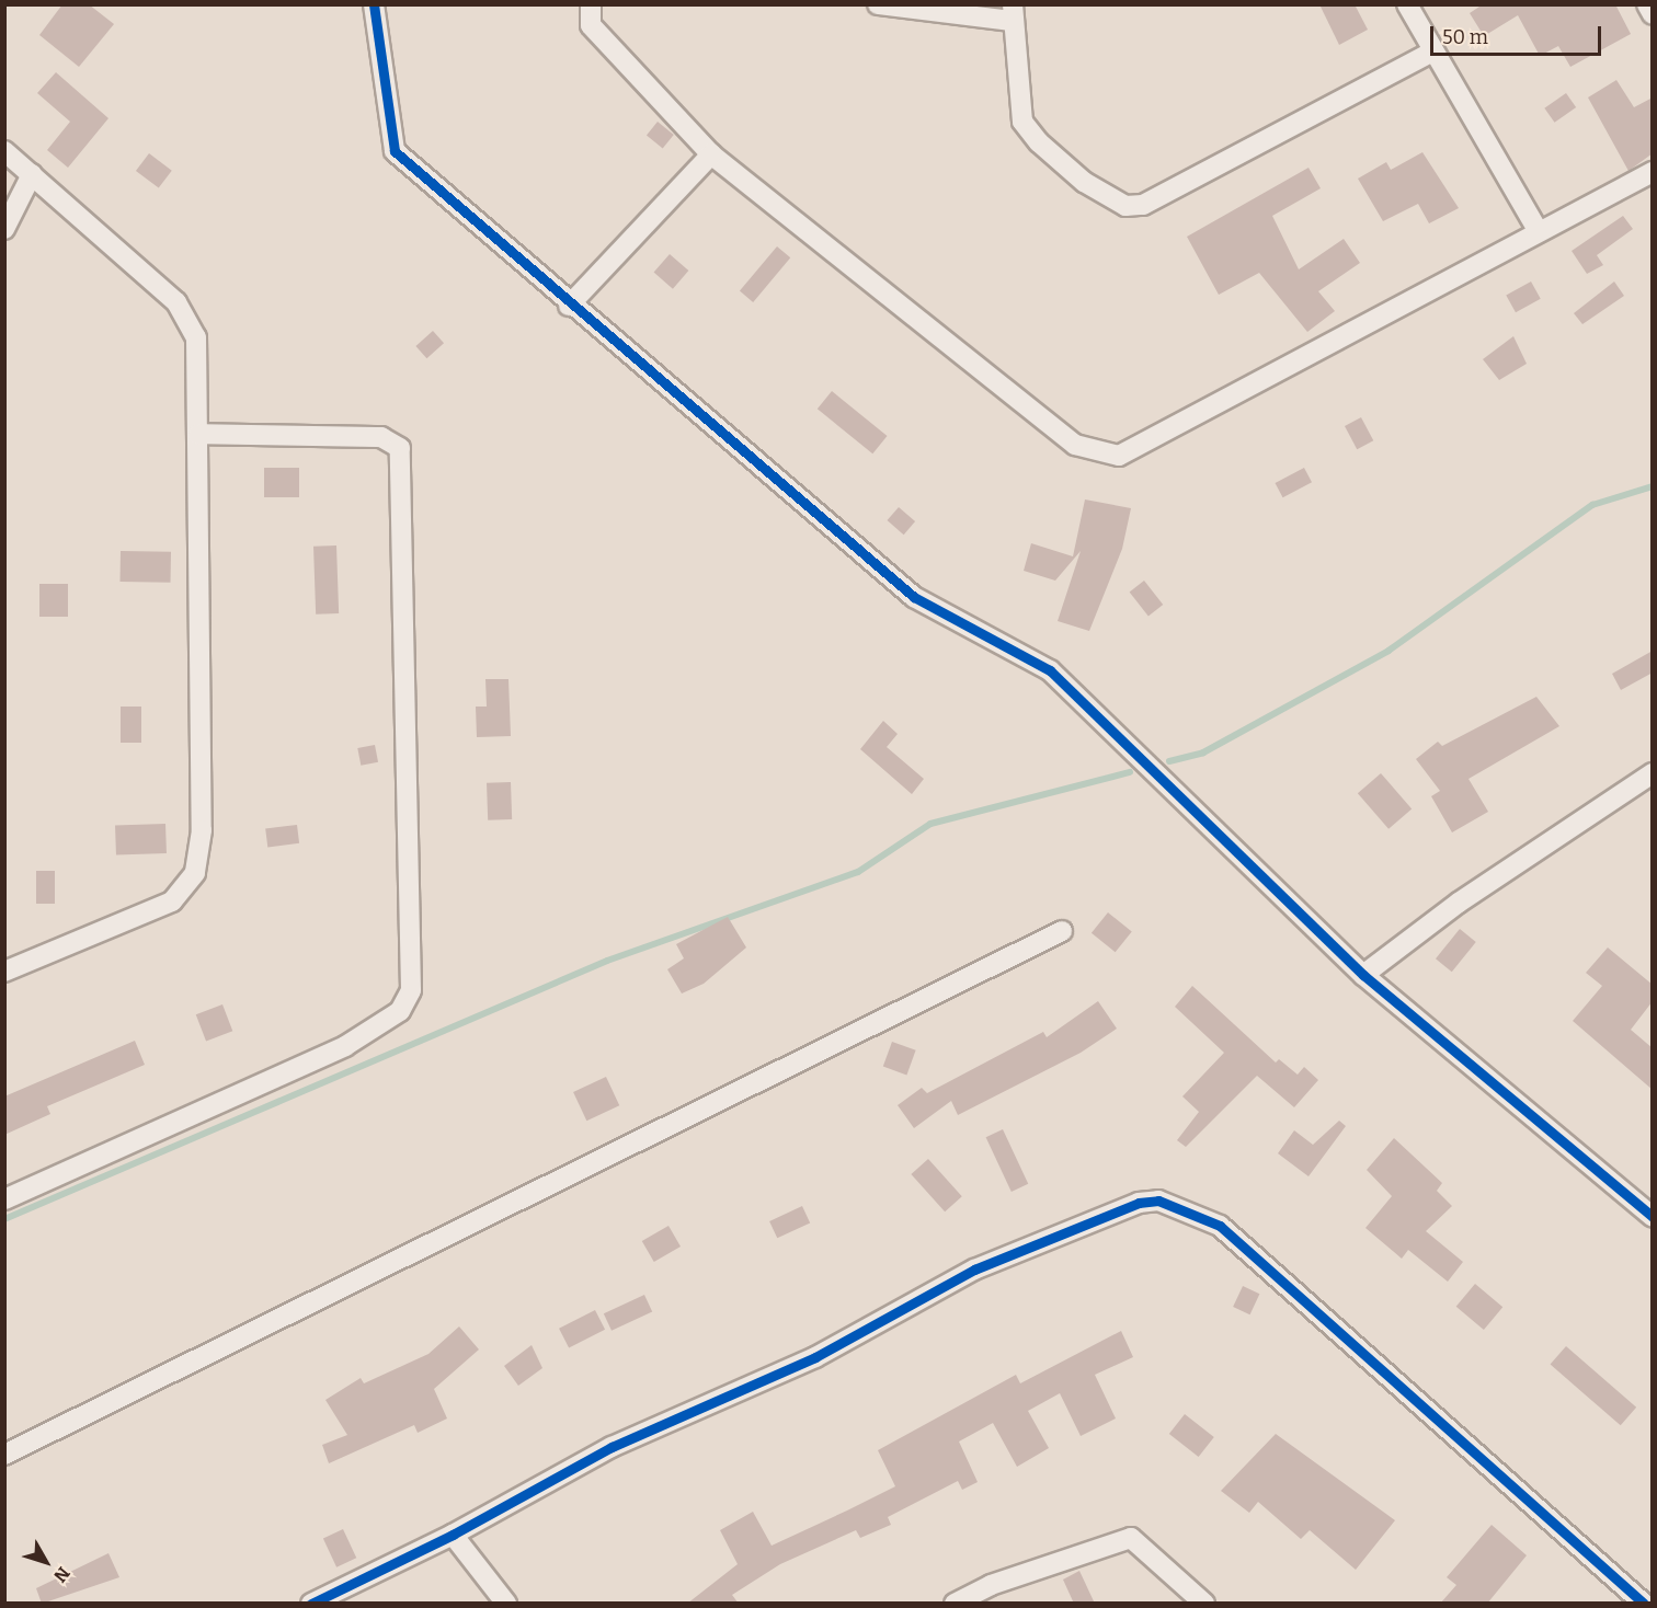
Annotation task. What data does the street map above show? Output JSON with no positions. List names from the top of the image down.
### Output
{
  "scale_bar": "50 m",
  "north": "bottom right"
}
